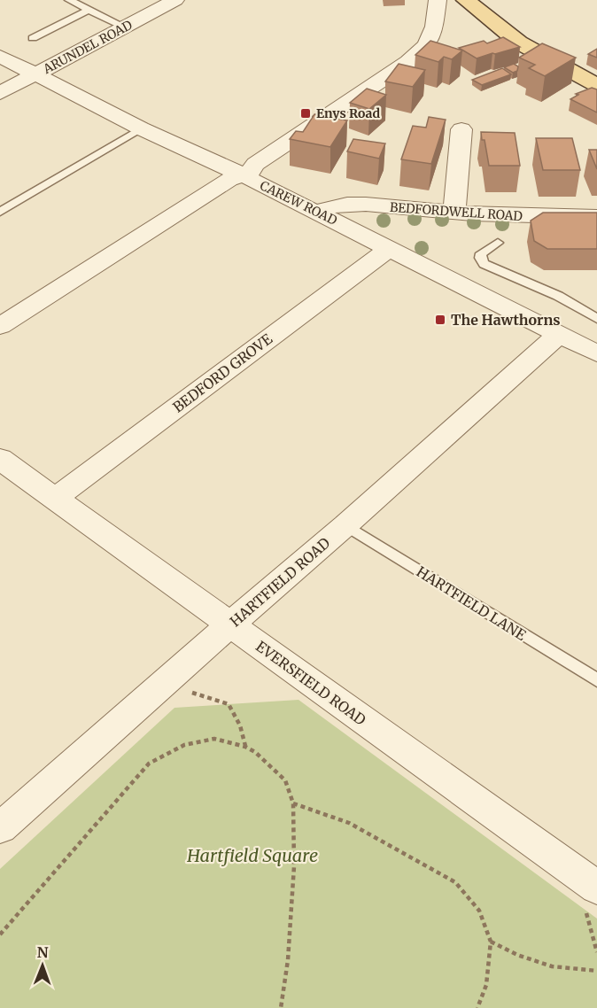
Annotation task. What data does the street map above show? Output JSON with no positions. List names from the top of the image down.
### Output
{
  "streets": {
    "street": [
      "ARUNDEL ROAD",
      "CAREW ROAD",
      "BEDFORDWELL ROAD",
      "BEDFORD GROVE",
      "HARTFIELD ROAD",
      "EVERSFIELD ROAD"
    ],
    "lane": ["HARTFIELD LANE"]
  },
  "crossings": [
    ["ARUNDEL ROAD", "CAREW ROAD"],
    ["CAREW ROAD", "BEDFORDWELL ROAD"],
    ["CAREW ROAD", "BEDFORD GROVE"],
    ["CAREW ROAD", "HARTFIELD ROAD"],
    ["BEDFORD GROVE", "EVERSFIELD ROAD"],
    ["HARTFIELD ROAD", "HARTFIELD LANE"],
    ["HARTFIELD ROAD", "EVERSFIELD ROAD"]
  ],
  "parks": ["Hartfield Square"],
  "places": {
    "transit": ["Enys Road", "The Hawthorns"]
  },
  "north": "top"
}
